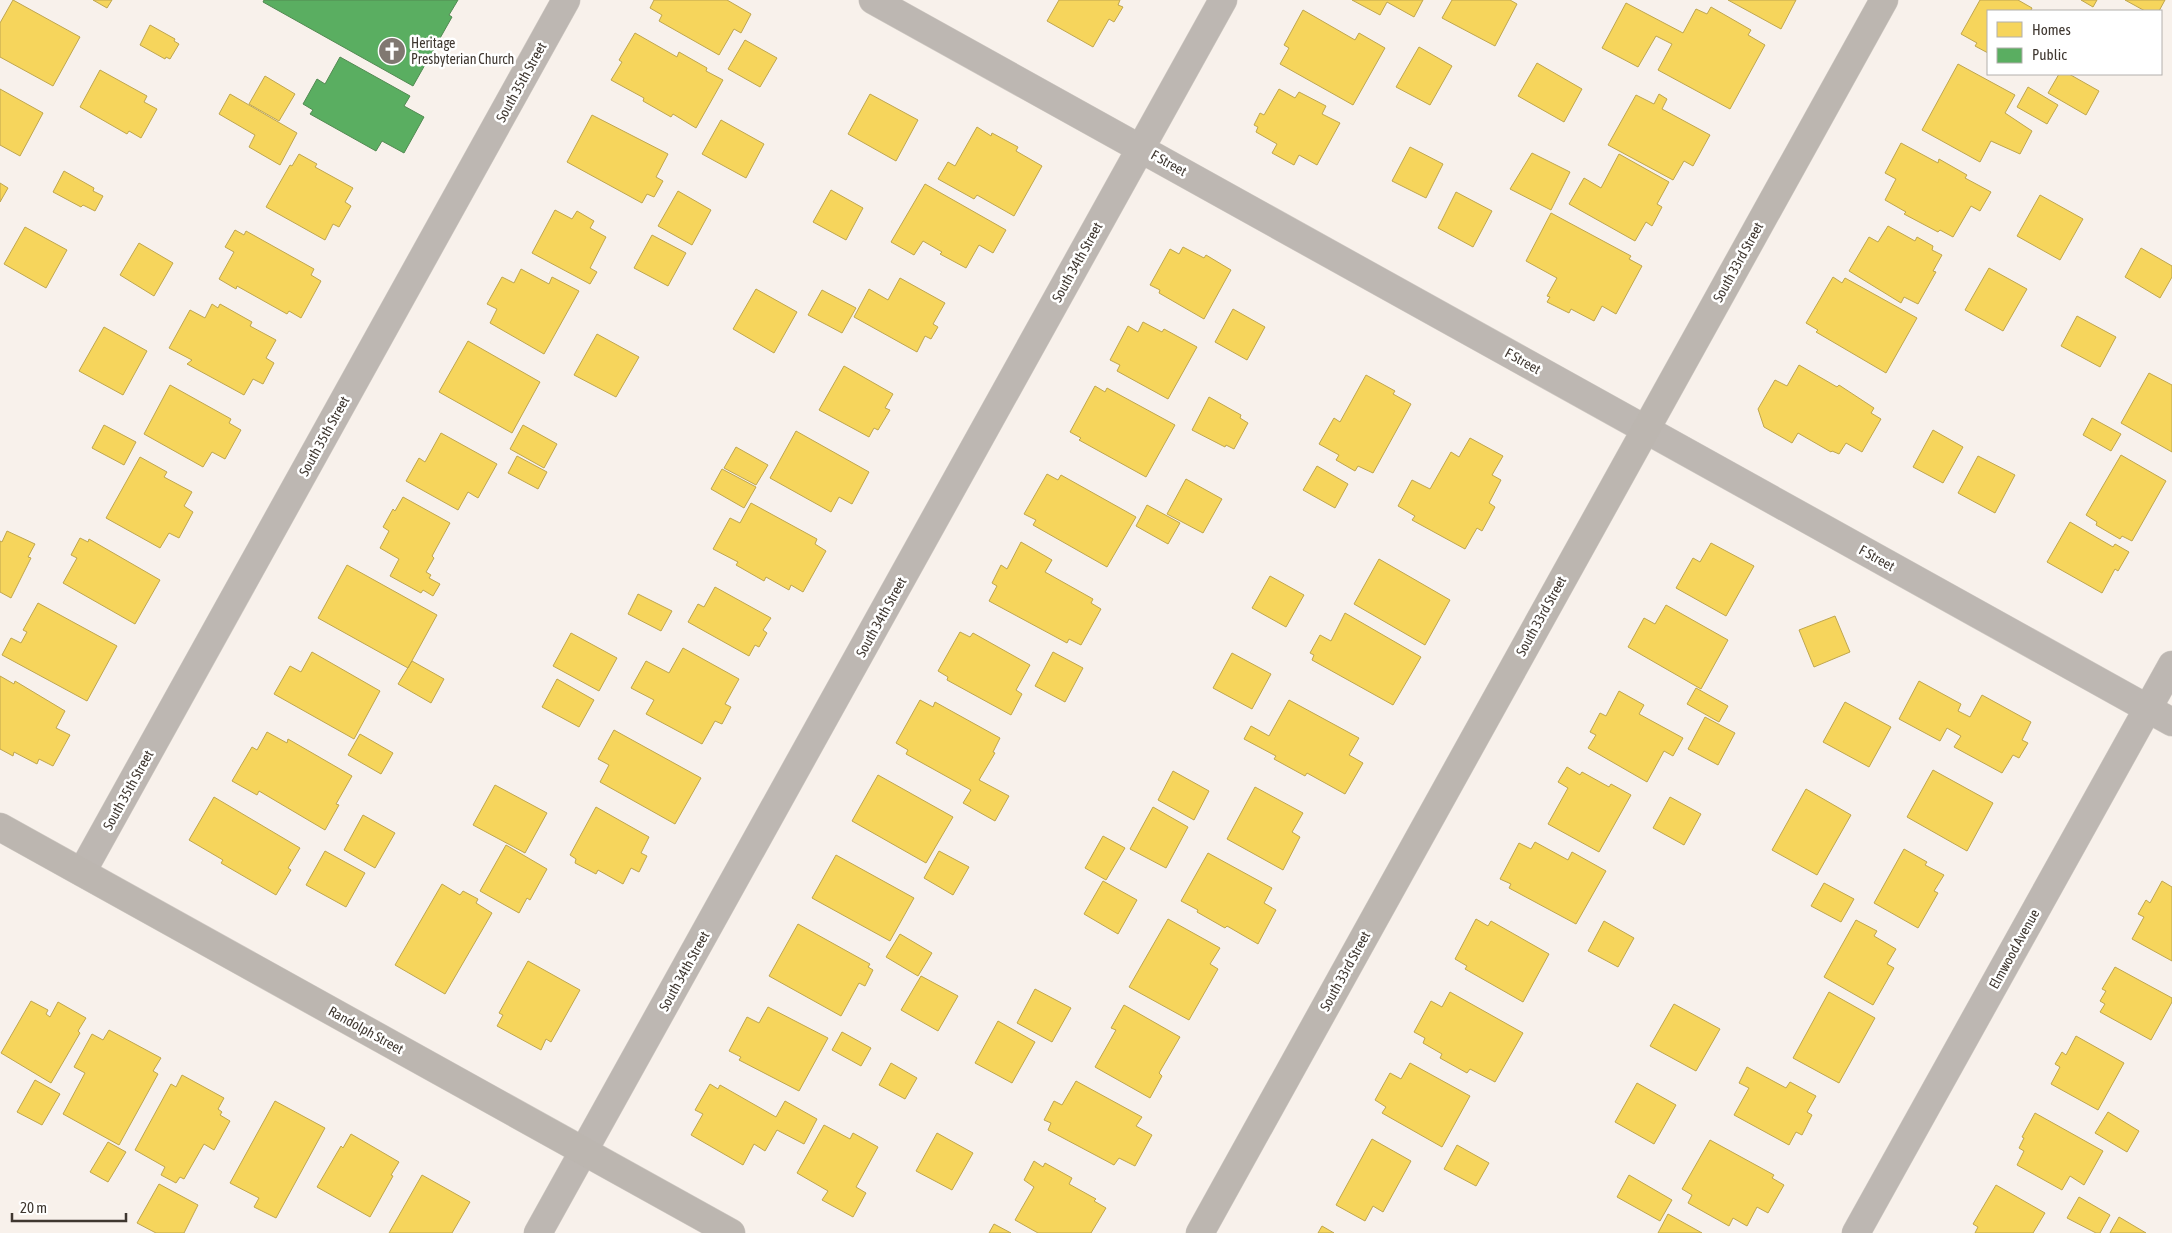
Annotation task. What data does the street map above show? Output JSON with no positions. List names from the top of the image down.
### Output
{
  "streets": {
    "main road": ["South 33rd Street", "Randolph Street"],
    "street": [
      "South 35th Street",
      "F Street",
      "South 34th Street",
      "Elmwood Avenue"
    ]
  },
  "crossings": [
    ["South 35th Street", "Randolph Street"],
    ["F Street", "South 34th Street"],
    ["F Street", "South 33rd Street"],
    ["F Street", "Elmwood Avenue"],
    ["South 34th Street", "Randolph Street"]
  ],
  "places": {
    "church": ["Heritage Presbyterian Church"]
  },
  "legend": ["Homes", "Public"],
  "scale_bar": "20 m"
}
